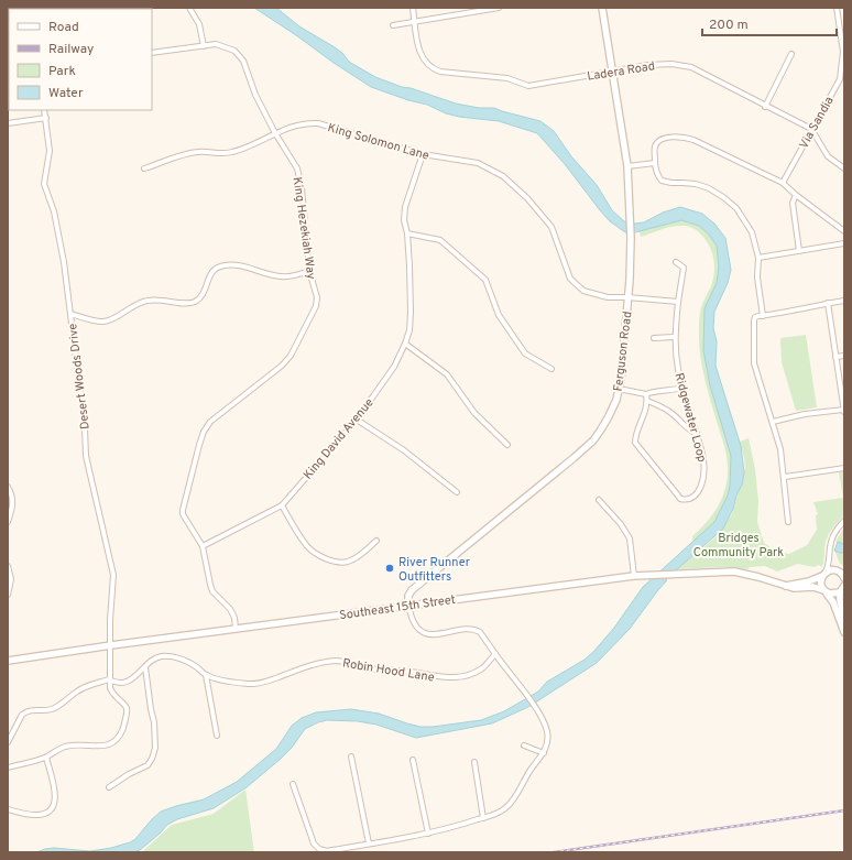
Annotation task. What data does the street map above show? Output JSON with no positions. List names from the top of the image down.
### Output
{
  "streets": {
    "main road": ["Ferguson Road", "Southeast 15th Street"],
    "street": [
      "Ladera Road",
      "Via Sandia",
      "King Solomon Lane",
      "King Hezekiah Way",
      "Desert Woods Drive",
      "Ridgewater Loop",
      "King David Avenue",
      "Robin Hood Lane"
    ]
  },
  "crossings": [
    ["Ladera Road", "Via Sandia"],
    ["Ladera Road", "Ferguson Road"],
    ["King Solomon Lane", "King Hezekiah Way"],
    ["King Solomon Lane", "Ferguson Road"],
    ["King Solomon Lane", "King David Avenue"],
    ["King Hezekiah Way", "King David Avenue"],
    ["King Hezekiah Way", "Southeast 15th Street"],
    ["Ferguson Road", "Southeast 15th Street"],
    ["Desert Woods Drive", "Southeast 15th Street"],
    ["Desert Woods Drive", "Robin Hood Lane"]
  ],
  "parks": ["Bridges Community Park"],
  "places": ["River Runner Outfitters"],
  "legend": [
    "Road",
    "Railway",
    "Park",
    "Water"
  ],
  "scale_bar": "200 m"
}
